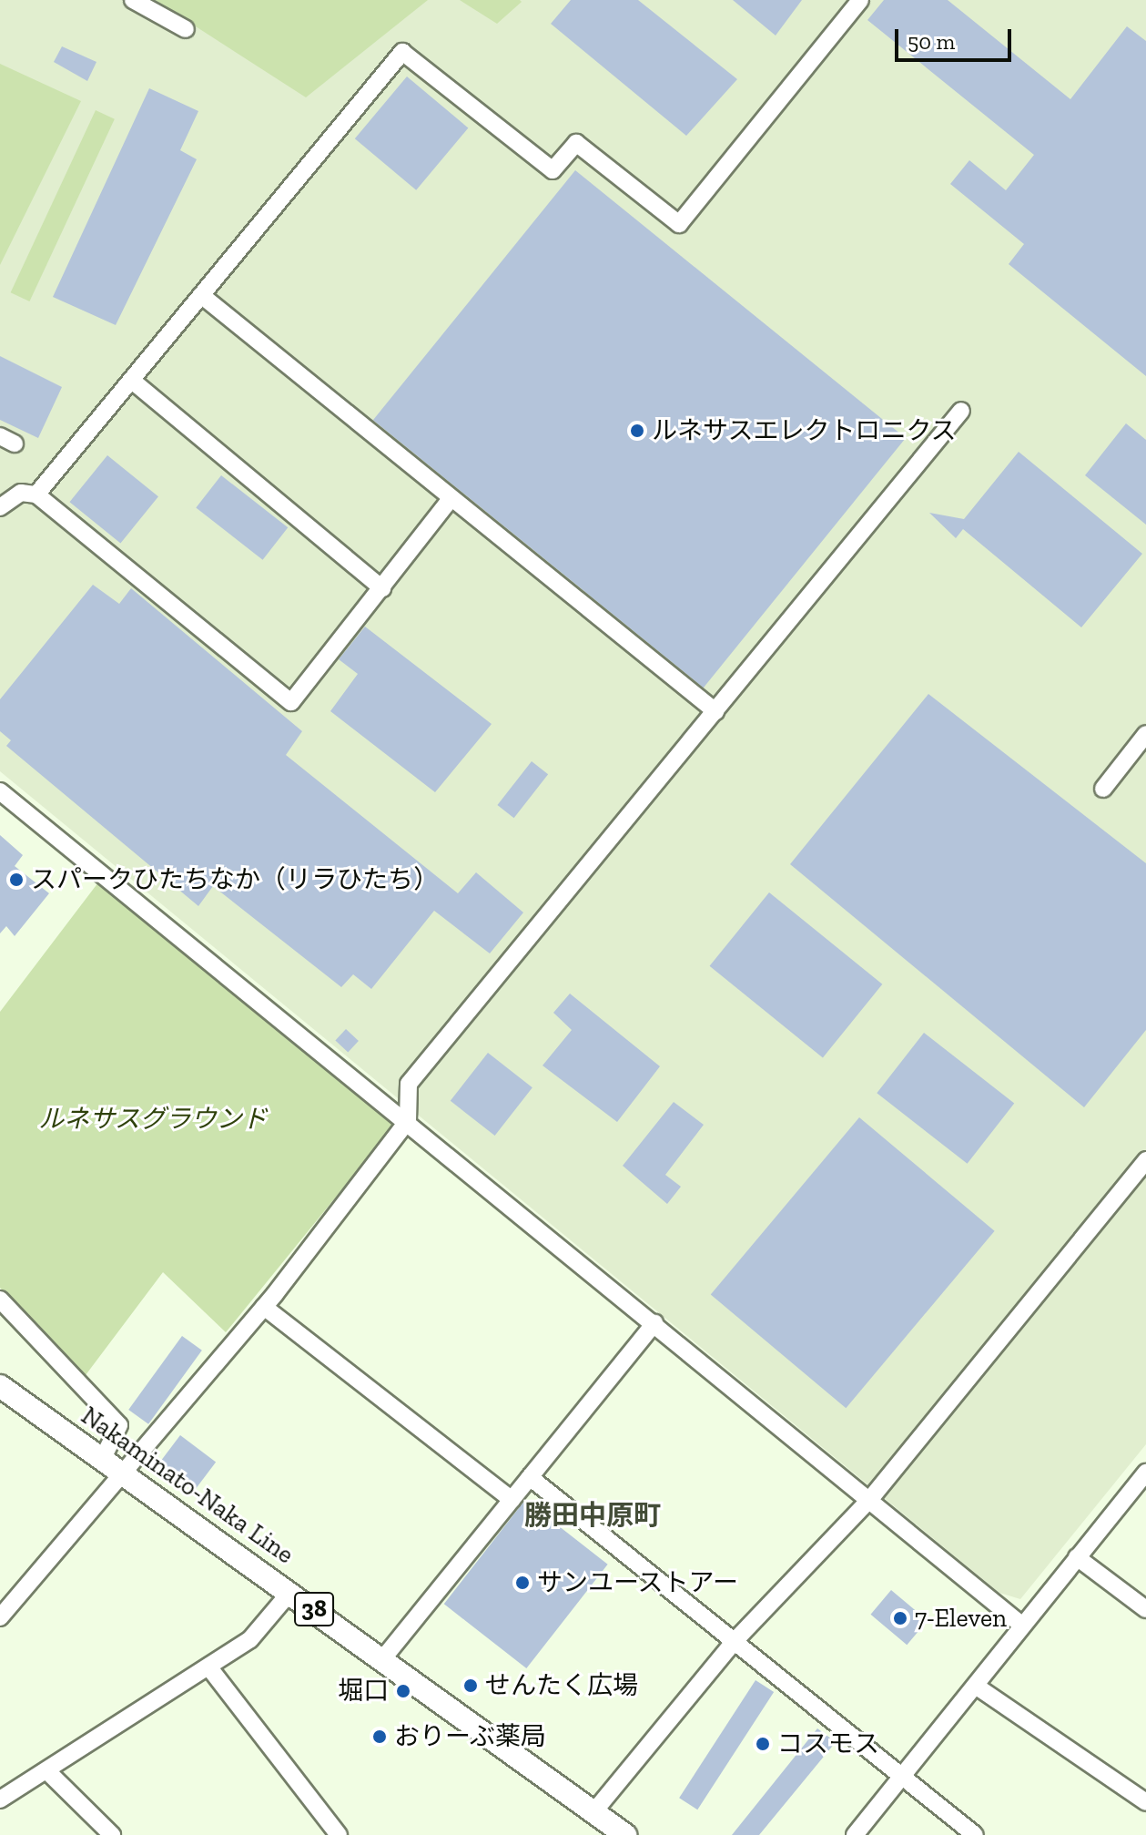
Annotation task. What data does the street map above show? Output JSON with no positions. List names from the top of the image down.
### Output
{
  "streets": {
    "main road": ["Nakaminato-Naka Line", "38"]
  },
  "districts": ["勝田中原町"],
  "parks": ["ルネサスグラウンド"],
  "places": [
    "ルネサスエレクトロニクス",
    "スパークひたちなか（リラひたち）",
    "サンユーストアー",
    "7-Eleven",
    "せんたく広場",
    "堀口",
    "おりーぶ薬局",
    "コスモス"
  ],
  "scale_bar": "50 m"
}
